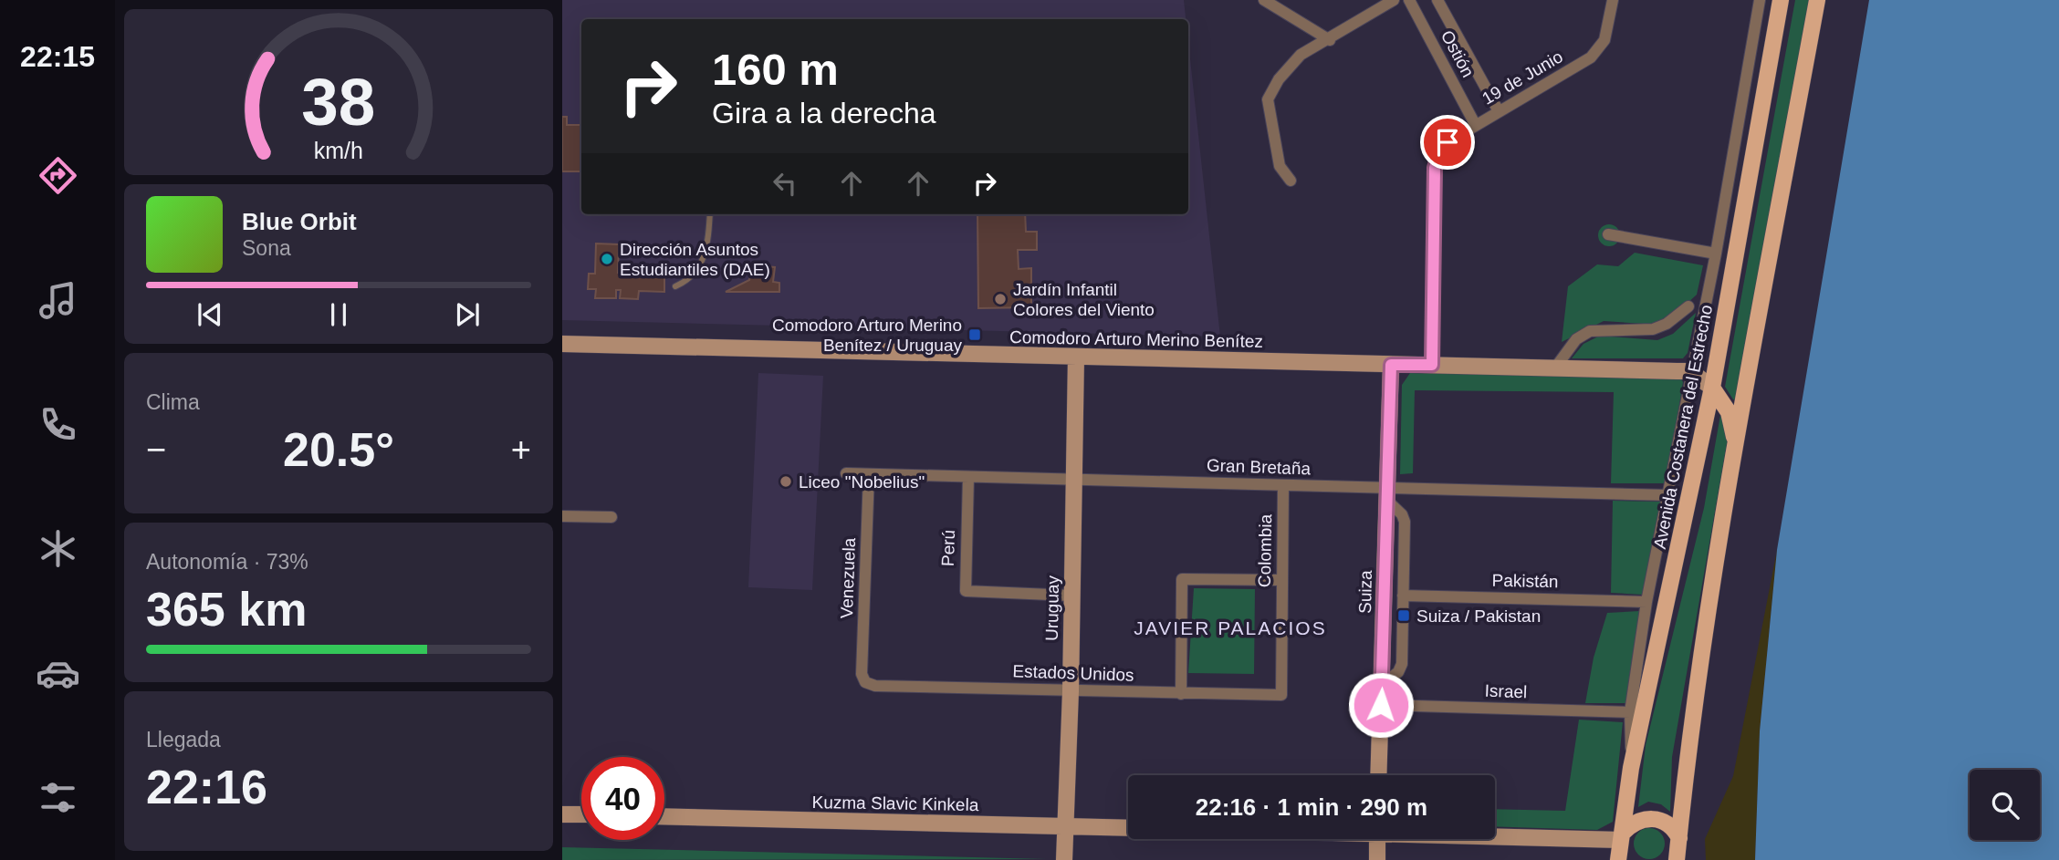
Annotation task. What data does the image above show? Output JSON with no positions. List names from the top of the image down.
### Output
{
  "streets": {
    "main road": ["Avenida Costanera del Estrecho"],
    "street": [
      "Ostión",
      "19 de Junio",
      "Comodoro Arturo Merino Benítez",
      "Gran Bretaña",
      "Perú",
      "Colombia",
      "Venezuela",
      "Pakistán",
      "Suiza",
      "Uruguay",
      "Estados Unidos",
      "Israel",
      "Kuzma Slavic Kinkela"
    ]
  },
  "crossings": [
    ["Ostión", "19 de Junio"],
    ["19 de Junio", "Comodoro Arturo Merino Benítez"],
    ["Comodoro Arturo Merino Benítez", "Suiza"],
    ["Comodoro Arturo Merino Benítez", "Uruguay"],
    ["Gran Bretaña", "Perú"],
    ["Gran Bretaña", "Colombia"],
    ["Gran Bretaña", "Venezuela"],
    ["Gran Bretaña", "Suiza"],
    ["Gran Bretaña", "Uruguay"],
    ["Perú", "Uruguay"],
    ["Colombia", "Estados Unidos"],
    ["Venezuela", "Estados Unidos"],
    ["Suiza", "Israel"],
    ["Uruguay", "Estados Unidos"],
    ["Uruguay", "Kuzma Slavic Kinkela"]
  ],
  "districts": ["JAVIER PALACIOS"],
  "places": {
    "other": ["Dirección Asuntos Estudiantiles (DAE)", "Jardín Infantil Colores del Viento", "Liceo \"Nobelius\""],
    "transit": ["Comodoro Arturo Merino Benítez / Uruguay", "Suiza / Pakistan"]
  },
  "page": {
    "tabs": "22:15",
    "turn": ["160 m", "Gira a la derecha"],
    "song": ["Blue Orbit", "Sona"],
    "tile": [
      "Clima",
      ["Autonomía · 73%", "365 km"],
      ["Llegada", "22:16"]
    ],
    "heat": ["−", "20.5°", "+"],
    "limit": "40",
    "trip": "22:16 · 1 min · 290 m",
    "gauge": ["38", "km/h"]
  }
}
